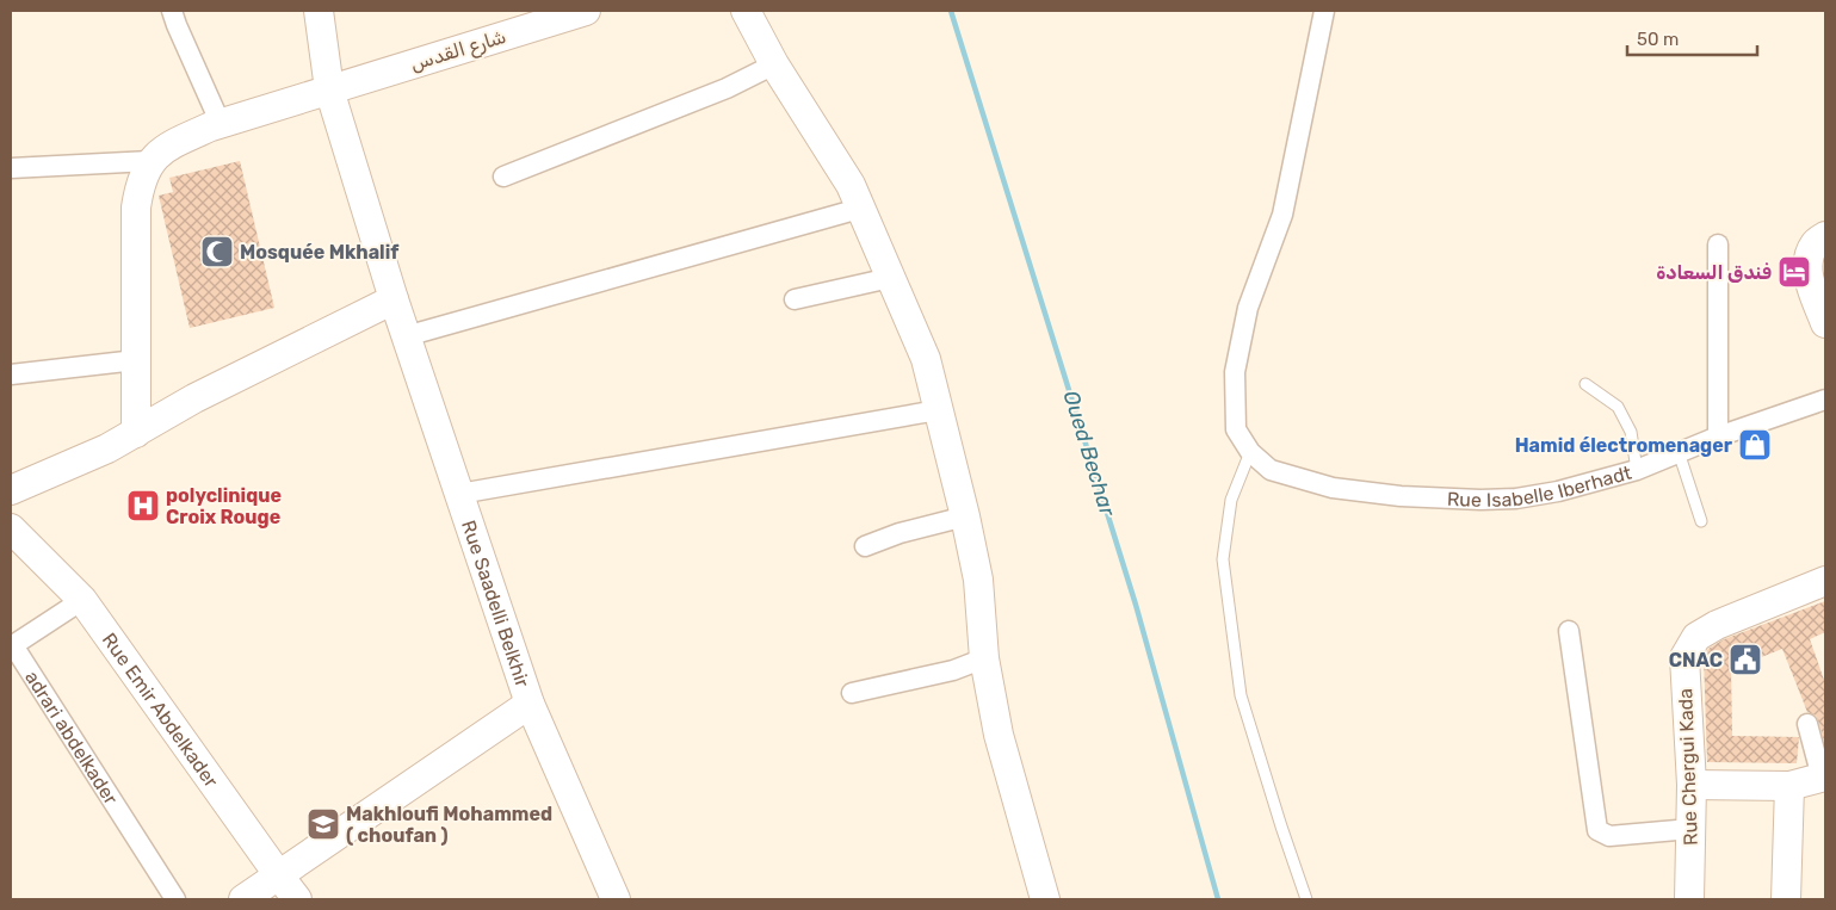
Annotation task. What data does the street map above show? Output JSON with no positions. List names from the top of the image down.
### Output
{
  "streets": {
    "street": [
      "شارع القدس",
      "Rue Isabelle Iberhadt",
      "Rue Saadelli Belkhir",
      "Rue Emir Abdelkader",
      "adrari abdelkader",
      "Rue Chergui Kada"
    ]
  },
  "crossings": [
    ["شارع القدس", "Rue Saadelli Belkhir"],
    ["Rue Emir Abdelkader", "adrari abdelkader"]
  ],
  "water": ["Oued Bechar"],
  "places": {
    "mosque": ["Mosquée Mkhalif"],
    "hotel": ["فندق السعادة"],
    "shop": ["Hamid électromenager"],
    "hospital": ["polyclinique Croix Rouge"],
    "public building": ["CNAC"],
    "school or university": ["Makhloufi Mohammed ( choufan )"]
  },
  "scale_bar": "50 m"
}
